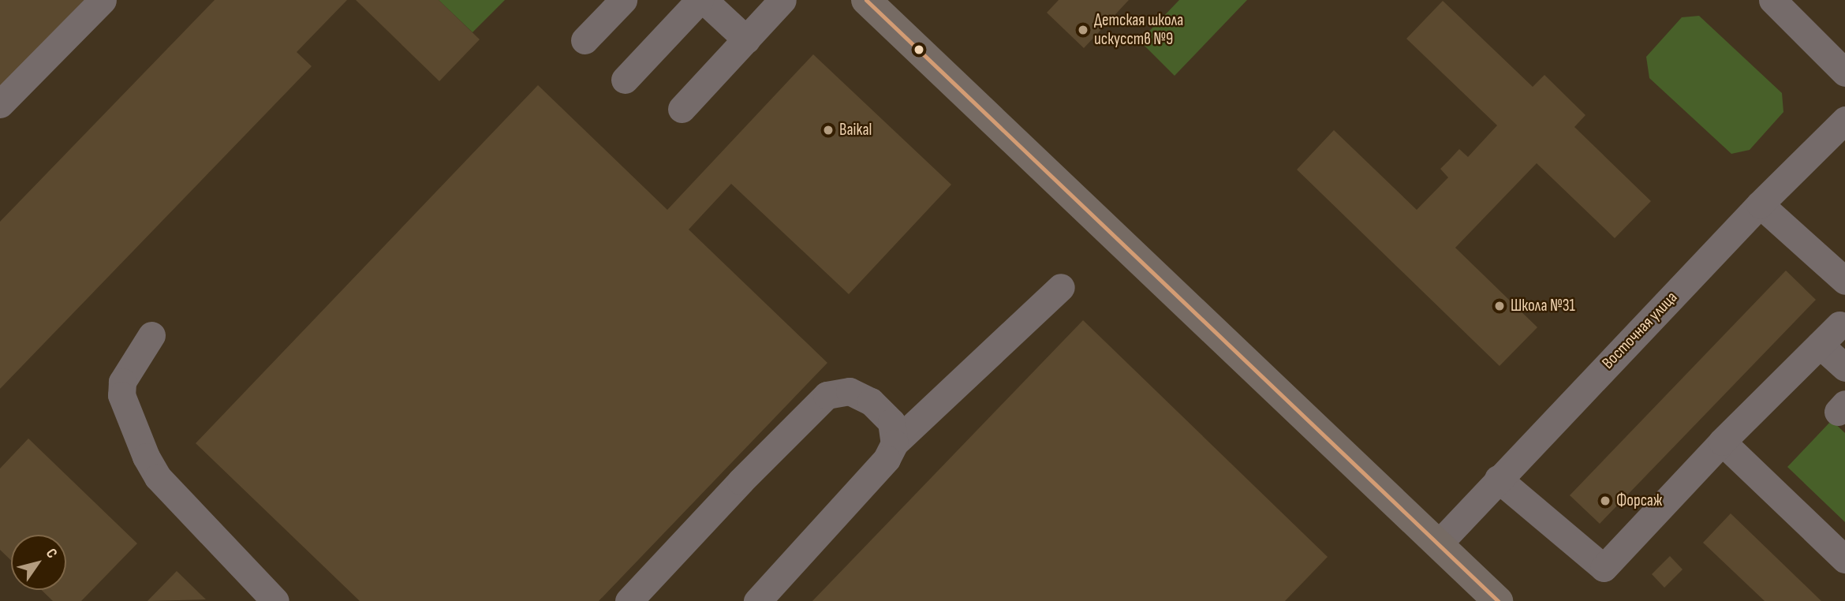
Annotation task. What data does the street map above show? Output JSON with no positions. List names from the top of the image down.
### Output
{
  "streets": {
    "street": ["Восточная улица"]
  },
  "places": [
    "Детская школа искусств №9",
    "Baikal",
    "Школа №31",
    "Форсаж"
  ],
  "north": "top right"
}
